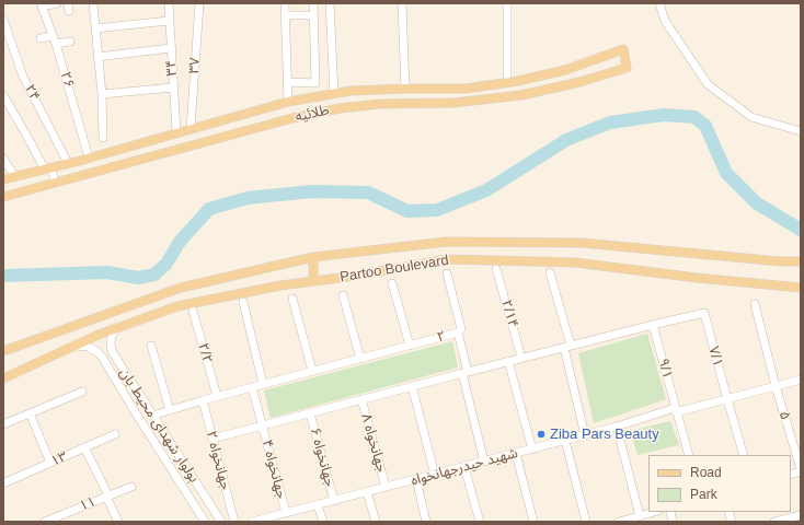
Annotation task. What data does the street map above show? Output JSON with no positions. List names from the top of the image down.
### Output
{
  "streets": {
    "main road": ["طلائیه", "Partoo Boulevard"],
    "street": [
      "۳۷",
      "۳۴",
      "۲۶",
      "۲۴",
      "۲/۱۴",
      "۲",
      "۲/۲",
      "۷/۱",
      "۹/۱",
      "۵",
      "بولوار شهدای محیط بان",
      "جهانخواه ۸",
      "جهانخواه ۶",
      "۱۳",
      "جهانخواه ۲",
      "شهید حیدرجهانخواه",
      "جهانخواه ۴",
      "۱۱"
    ]
  },
  "crossings": [
    ["۳۷", "طلائیه"],
    ["۳۴", "طلائیه"],
    ["۲۶", "طلائیه"],
    ["۲۴", "طلائیه"],
    ["۲", "۲/۲"],
    ["۲", "بولوار شهدای محیط بان"],
    ["۲", "جهانخواه ۲"],
    ["۲", "شهید حیدرجهانخواه"],
    ["۲", "جهانخواه ۴"],
    ["۷/۱", "۹/۱"],
    ["۷/۱", "شهید حیدرجهانخواه"],
    ["۹/۱", "شهید حیدرجهانخواه"],
    ["۵", "شهید حیدرجهانخواه"],
    ["جهانخواه ۸", "شهید حیدرجهانخواه"],
    ["جهانخواه ۶", "شهید حیدرجهانخواه"],
    ["شهید حیدرجهانخواه", "جهانخواه ۴"]
  ],
  "places": ["Ziba Pars Beauty"],
  "legend": ["Road", "Park"]
}
